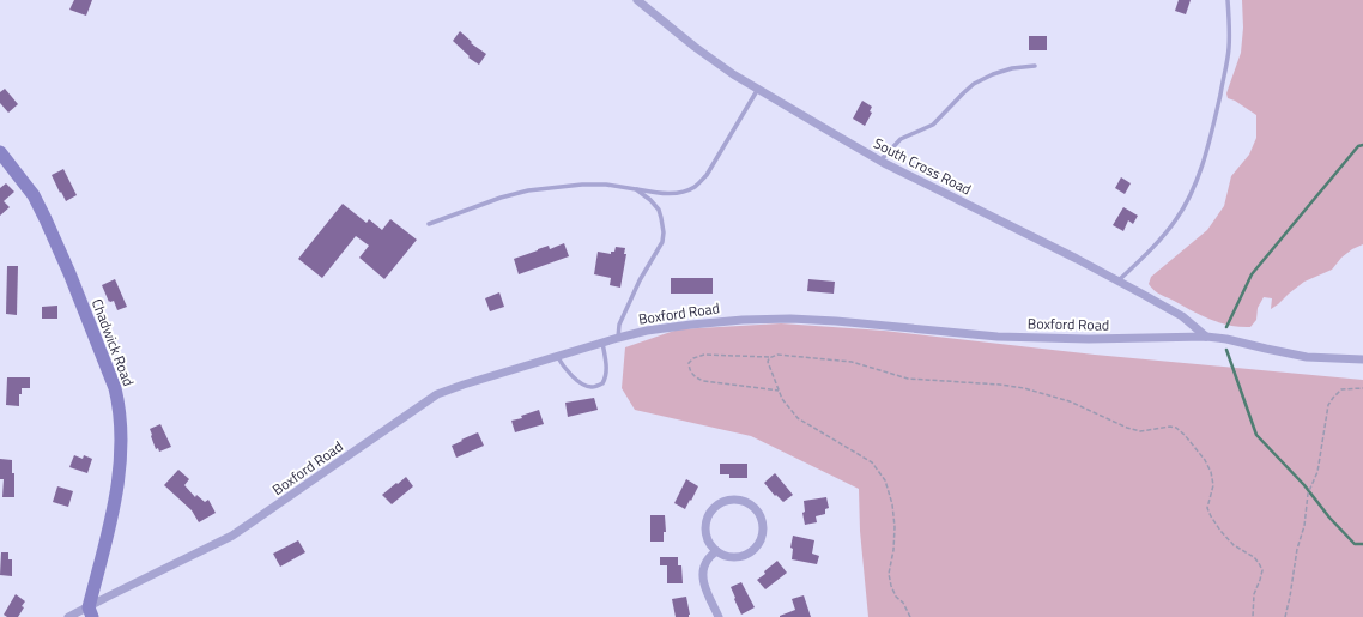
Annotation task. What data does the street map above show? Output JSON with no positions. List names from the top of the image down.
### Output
{
  "streets": {
    "street": ["South Cross Road", "Boxford Road", "Chadwick Road"]
  },
  "crossings": [
    ["South Cross Road", "Boxford Road"],
    ["Boxford Road", "Chadwick Road"]
  ]
}
